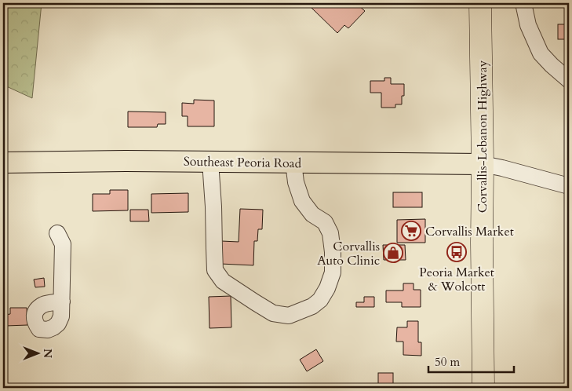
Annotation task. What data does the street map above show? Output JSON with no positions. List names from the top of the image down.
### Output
{
  "streets": {
    "highway": ["Corvallis-Lebanon Highway"],
    "main road": ["Southeast Peoria Road"]
  },
  "crossings": [
    ["Corvallis-Lebanon Highway", "Southeast Peoria Road"]
  ],
  "places": {
    "supermarket": ["Corvallis Market"],
    "bus stop": ["Peoria Market & Wolcott"],
    "shop": ["Corvallis Auto Clinic"]
  },
  "scale_bar": "50 m",
  "north": "right"
}
